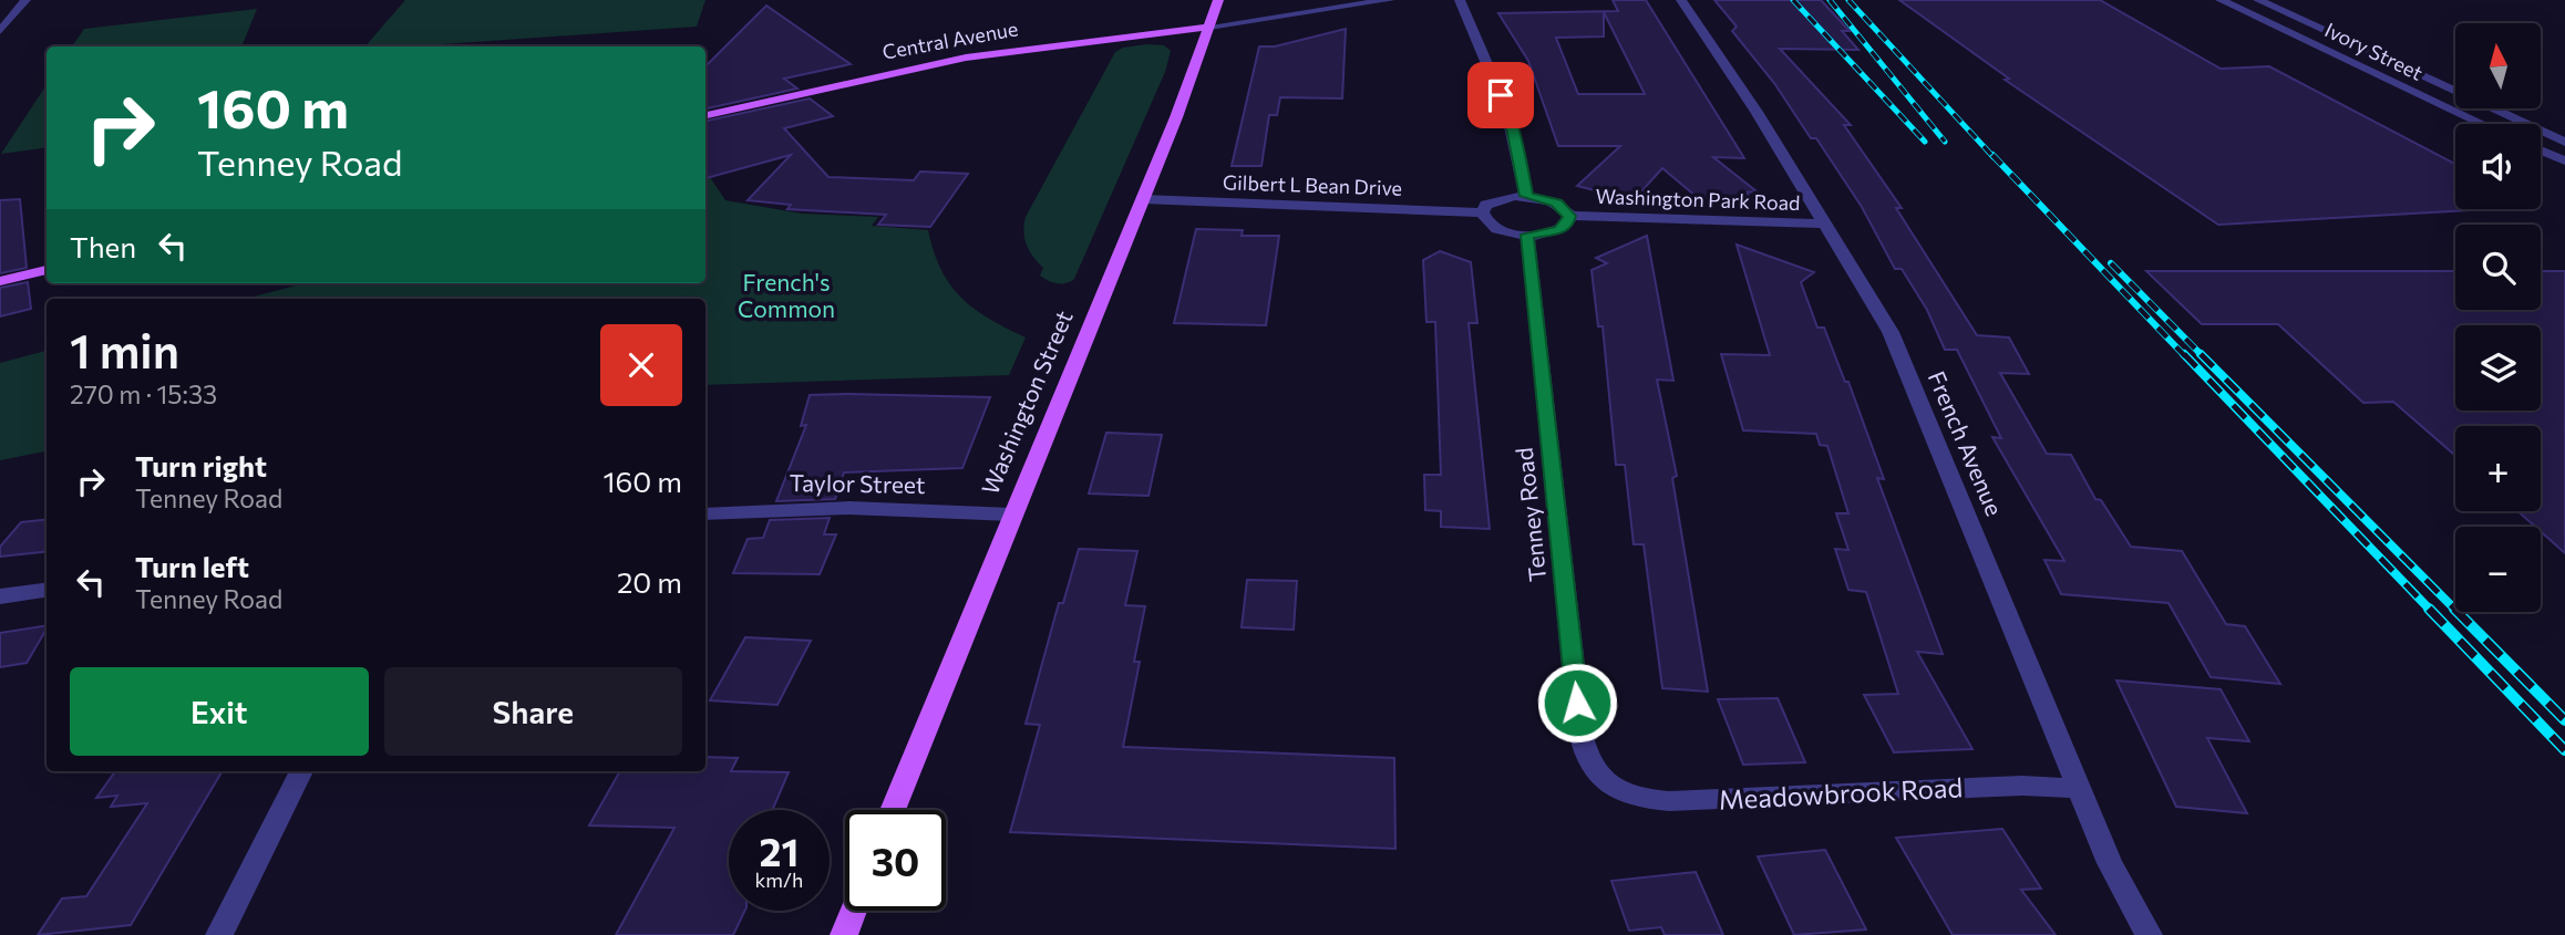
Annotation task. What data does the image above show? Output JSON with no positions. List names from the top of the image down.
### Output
{
  "streets": {
    "main road": ["Central Avenue", "Washington Street"],
    "street": [
      "Ivory Street",
      "Gilbert L Bean Drive",
      "Washington Park Road",
      "French Avenue",
      "Taylor Street",
      "Tenney Road",
      "Meadowbrook Road"
    ]
  },
  "crossings": [
    ["Central Avenue", "Washington Street"],
    ["Gilbert L Bean Drive", "Washington Street"],
    ["Washington Park Road", "French Avenue"],
    ["Washington Street", "Taylor Street"],
    ["French Avenue", "Meadowbrook Road"],
    ["Tenney Road", "Meadowbrook Road"]
  ],
  "parks": ["French's Common"],
  "north": "top",
  "page": {
    "map_buttons": ["+", "−"],
    "turn": ["160 m", "Tenney Road"],
    "then": "Then",
    "heading": ["1 min", "270 m · 15:33"],
    "list": [
      {
        "name": "Turn right",
        "note": "Tenney Road",
        "value": "160 m"
      },
      {
        "name": "Turn left",
        "note": "Tenney Road",
        "value": "20 m"
      }
    ],
    "buttons": ["Exit", "Share"],
    "speed": "21 km/h",
    "limit": "30"
  }
}
